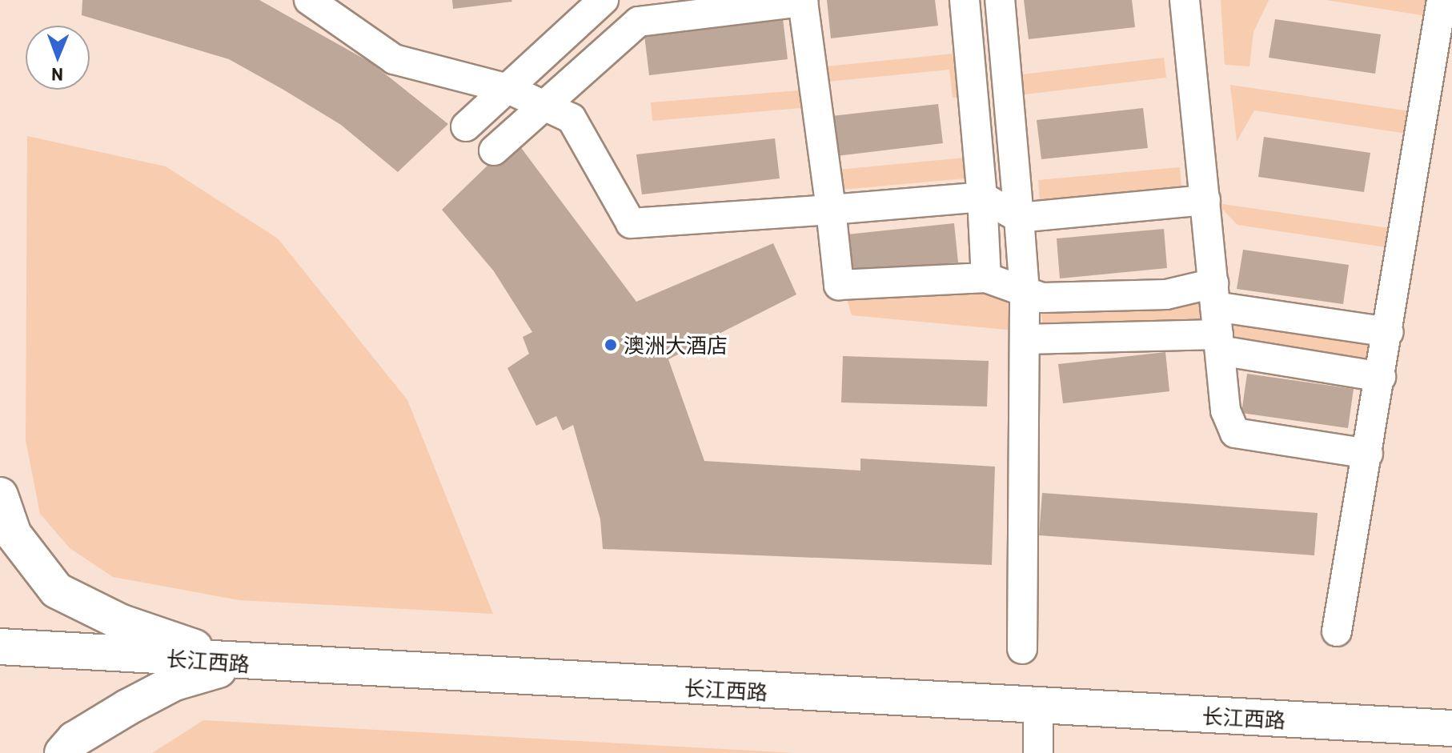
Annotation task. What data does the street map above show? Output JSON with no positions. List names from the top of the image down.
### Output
{
  "streets": {
    "main road": ["长江西路"]
  },
  "places": ["澳洲大酒店"],
  "north": "bottom"
}
